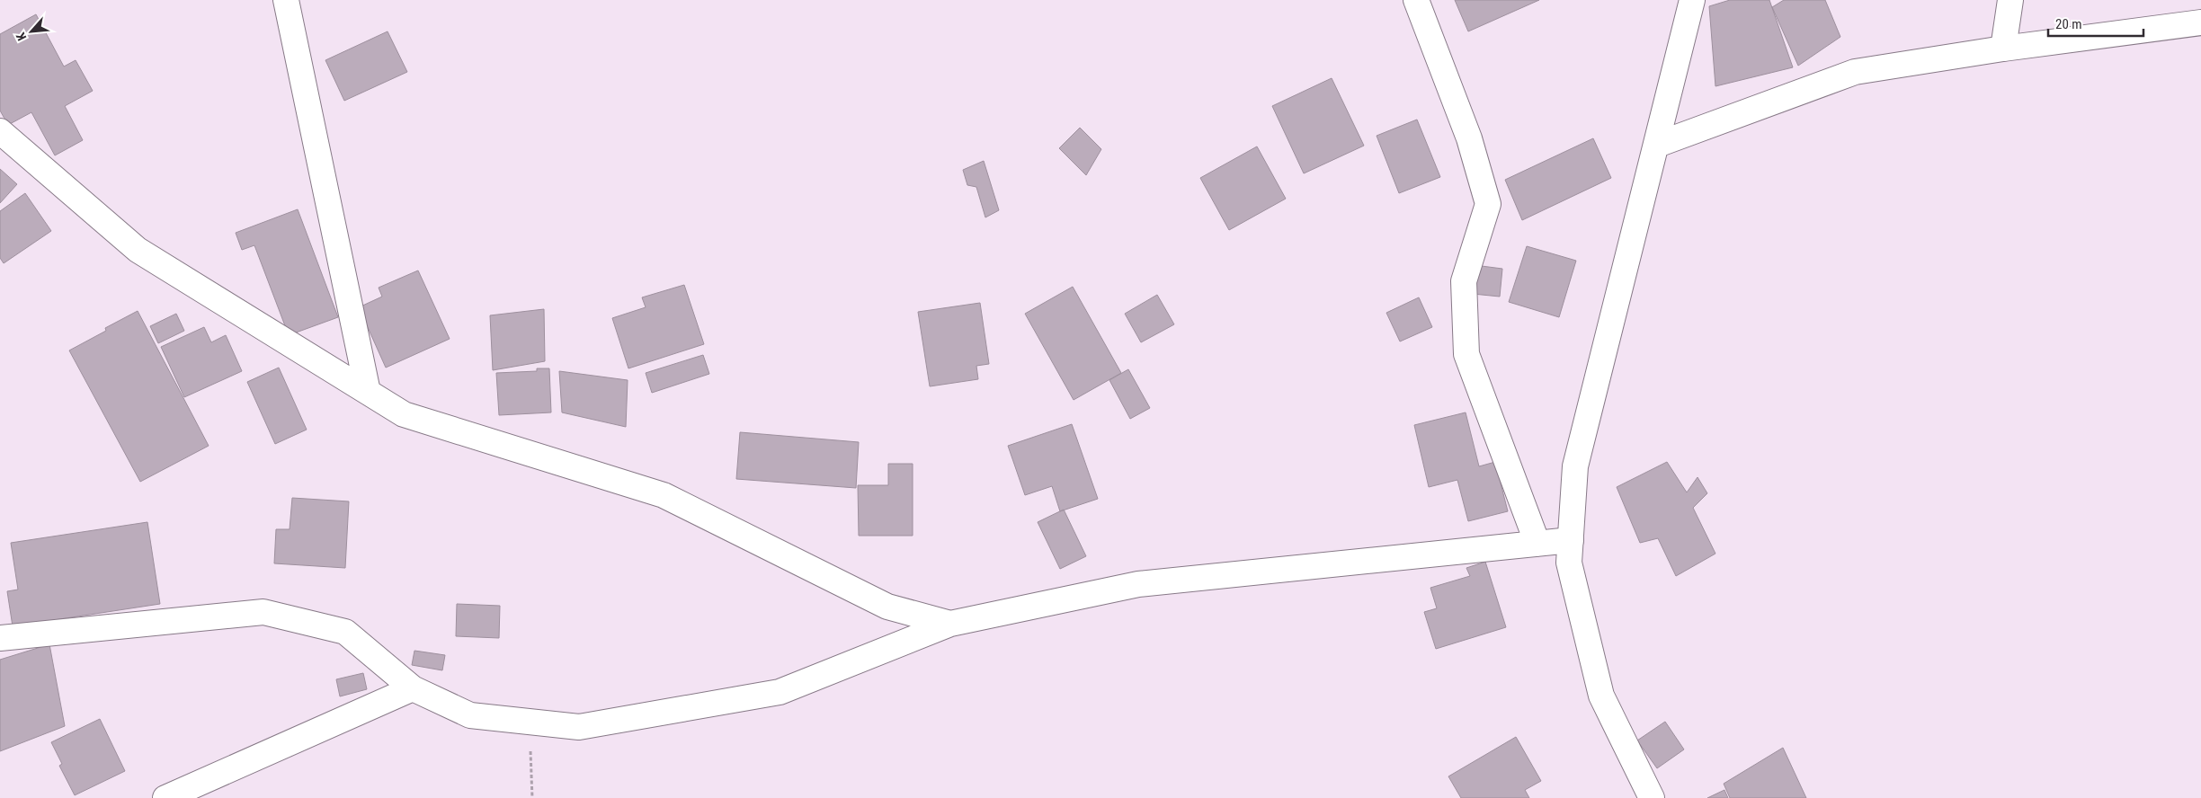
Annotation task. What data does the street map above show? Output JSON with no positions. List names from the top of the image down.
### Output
{
  "scale_bar": "20 m",
  "north": "bottom left"
}
